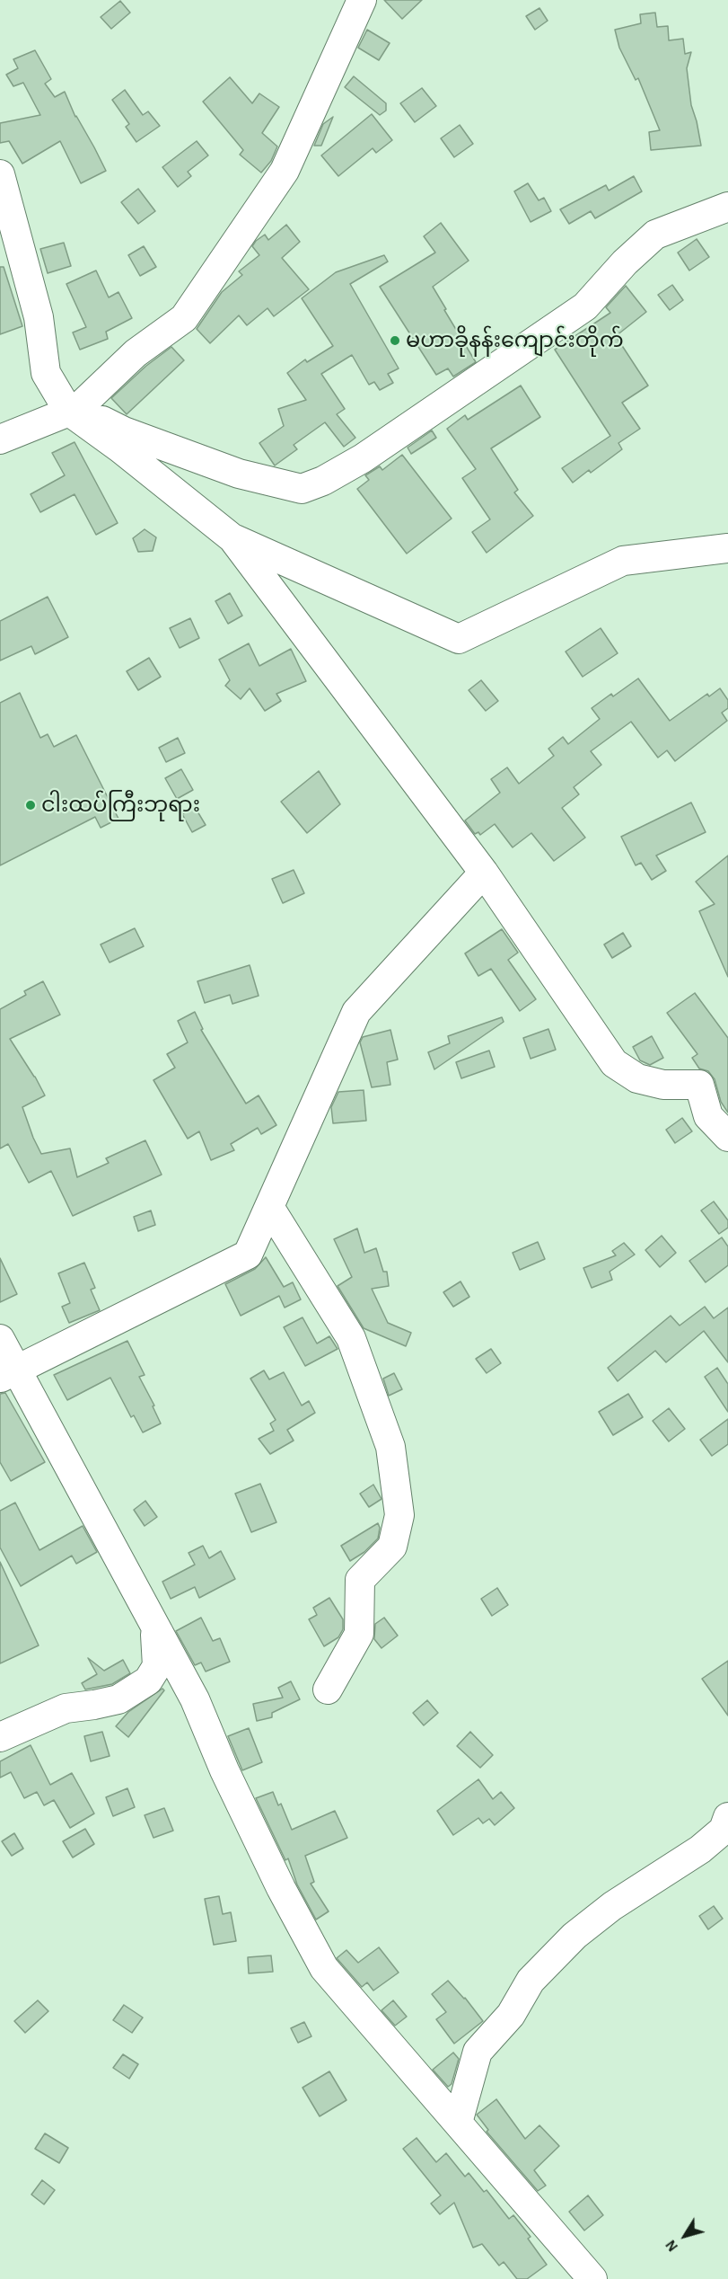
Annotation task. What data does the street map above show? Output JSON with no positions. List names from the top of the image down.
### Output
{
  "places": ["မဟာခိုနန်းကျောင်းတိုက်", "ငါးထပ်ကြီးဘုရား"],
  "north": "bottom left"
}
